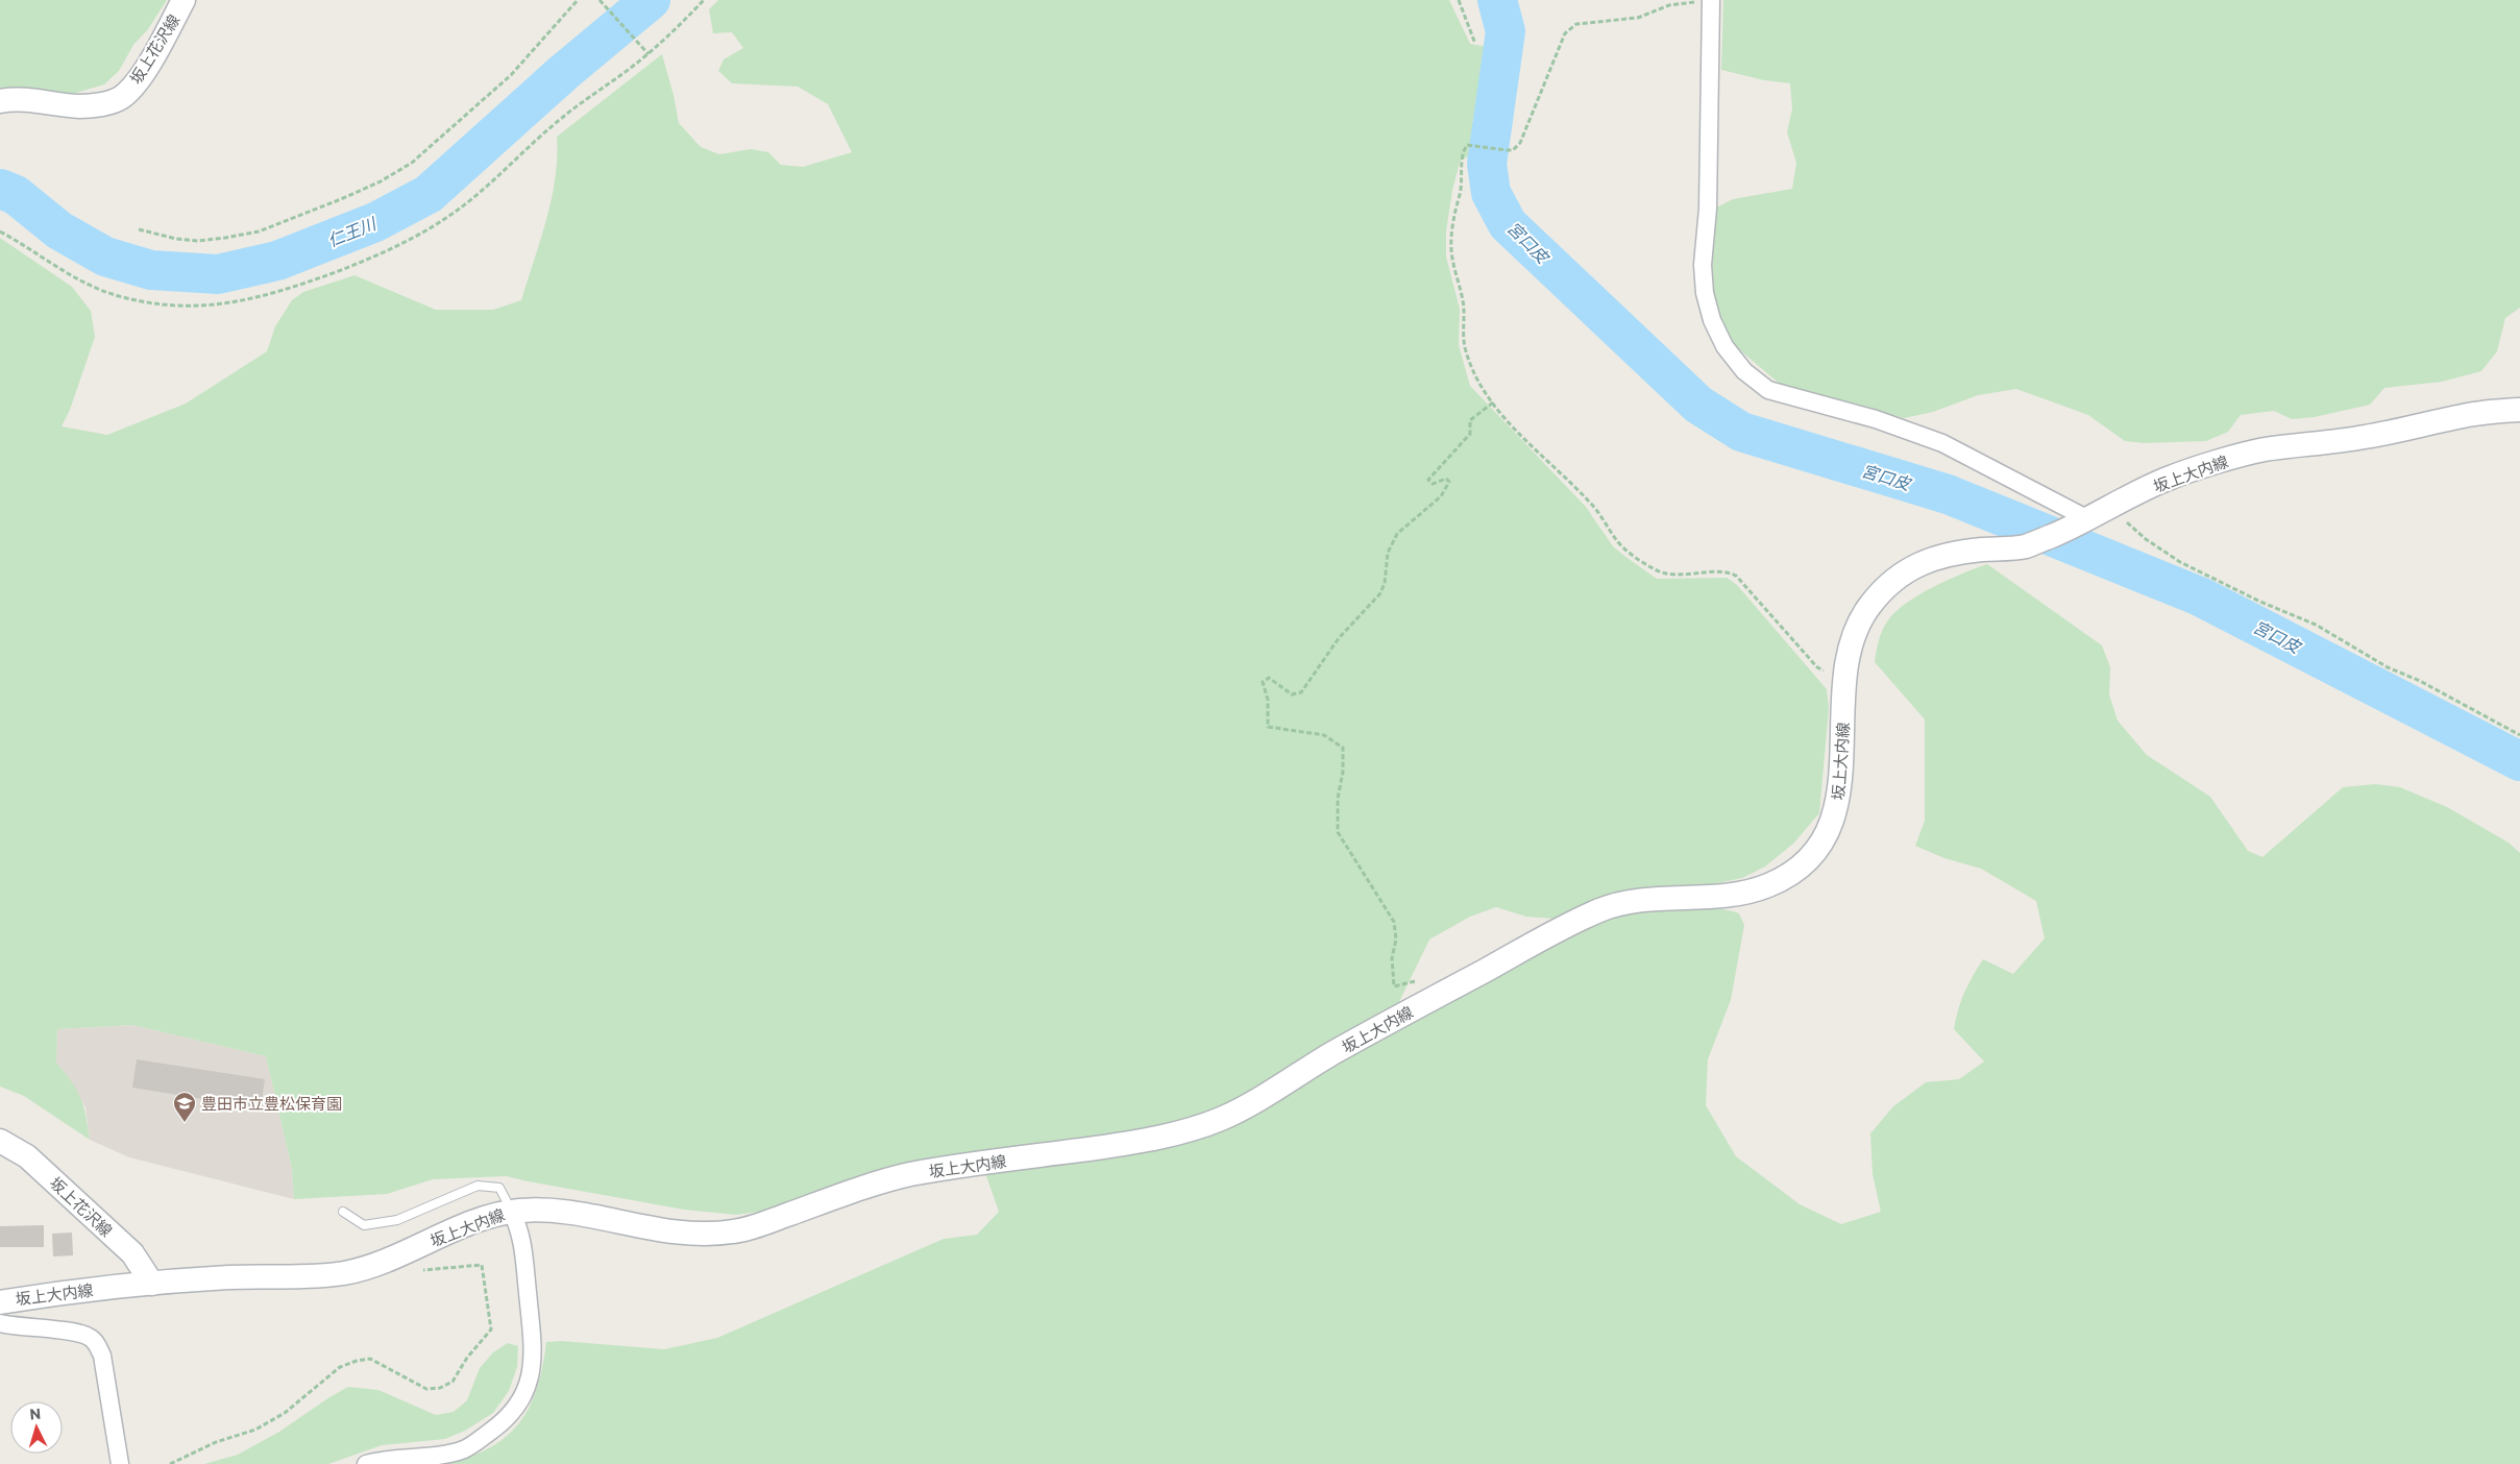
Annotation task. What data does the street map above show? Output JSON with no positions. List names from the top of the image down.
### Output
{
  "streets": {
    "main road": ["坂上花沢線", "坂上大内線"]
  },
  "crossings": [
    ["坂上花沢線", "坂上大内線"]
  ],
  "water": ["仁王川", "宮口皮"],
  "places": {
    "school or university": ["豊田市立豊松保育園"]
  },
  "north": "top"
}
